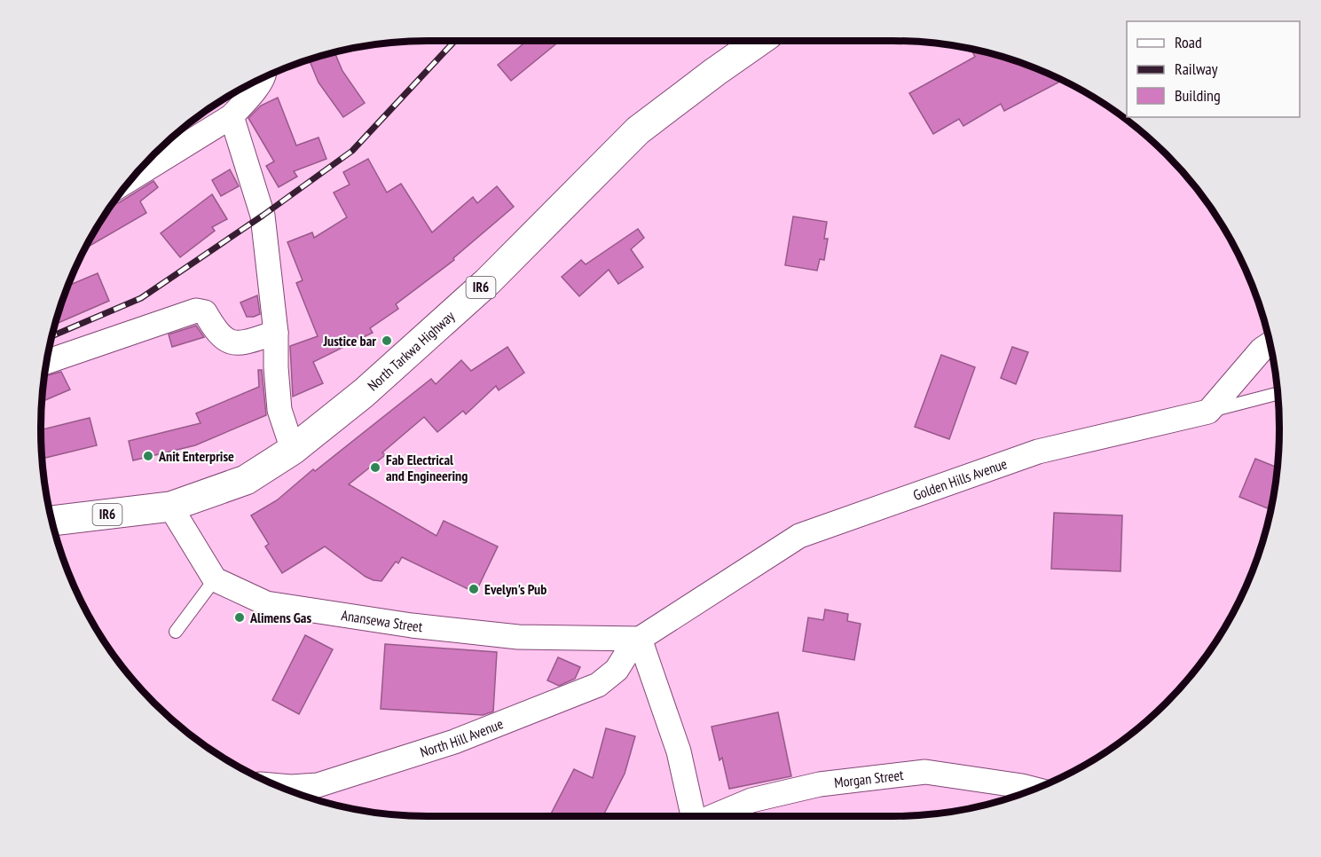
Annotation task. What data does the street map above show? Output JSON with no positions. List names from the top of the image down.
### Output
{
  "streets": {
    "main road": ["IR6", "North Tarkwa Highway"],
    "street": [
      "Golden Hills Avenue",
      "Anansewa Street",
      "North Hill Avenue",
      "Morgan Street"
    ]
  },
  "crossings": [
    ["Golden Hills Avenue", "Anansewa Street"],
    ["Golden Hills Avenue", "North Hill Avenue"],
    ["Anansewa Street", "North Hill Avenue"]
  ],
  "places": [
    "Justice bar",
    "Anit Enterprise",
    "Fab Electrical and Engineering",
    "Evelyn's Pub",
    "Alimens Gas"
  ],
  "legend": ["Road", "Railway", "Building"]
}
